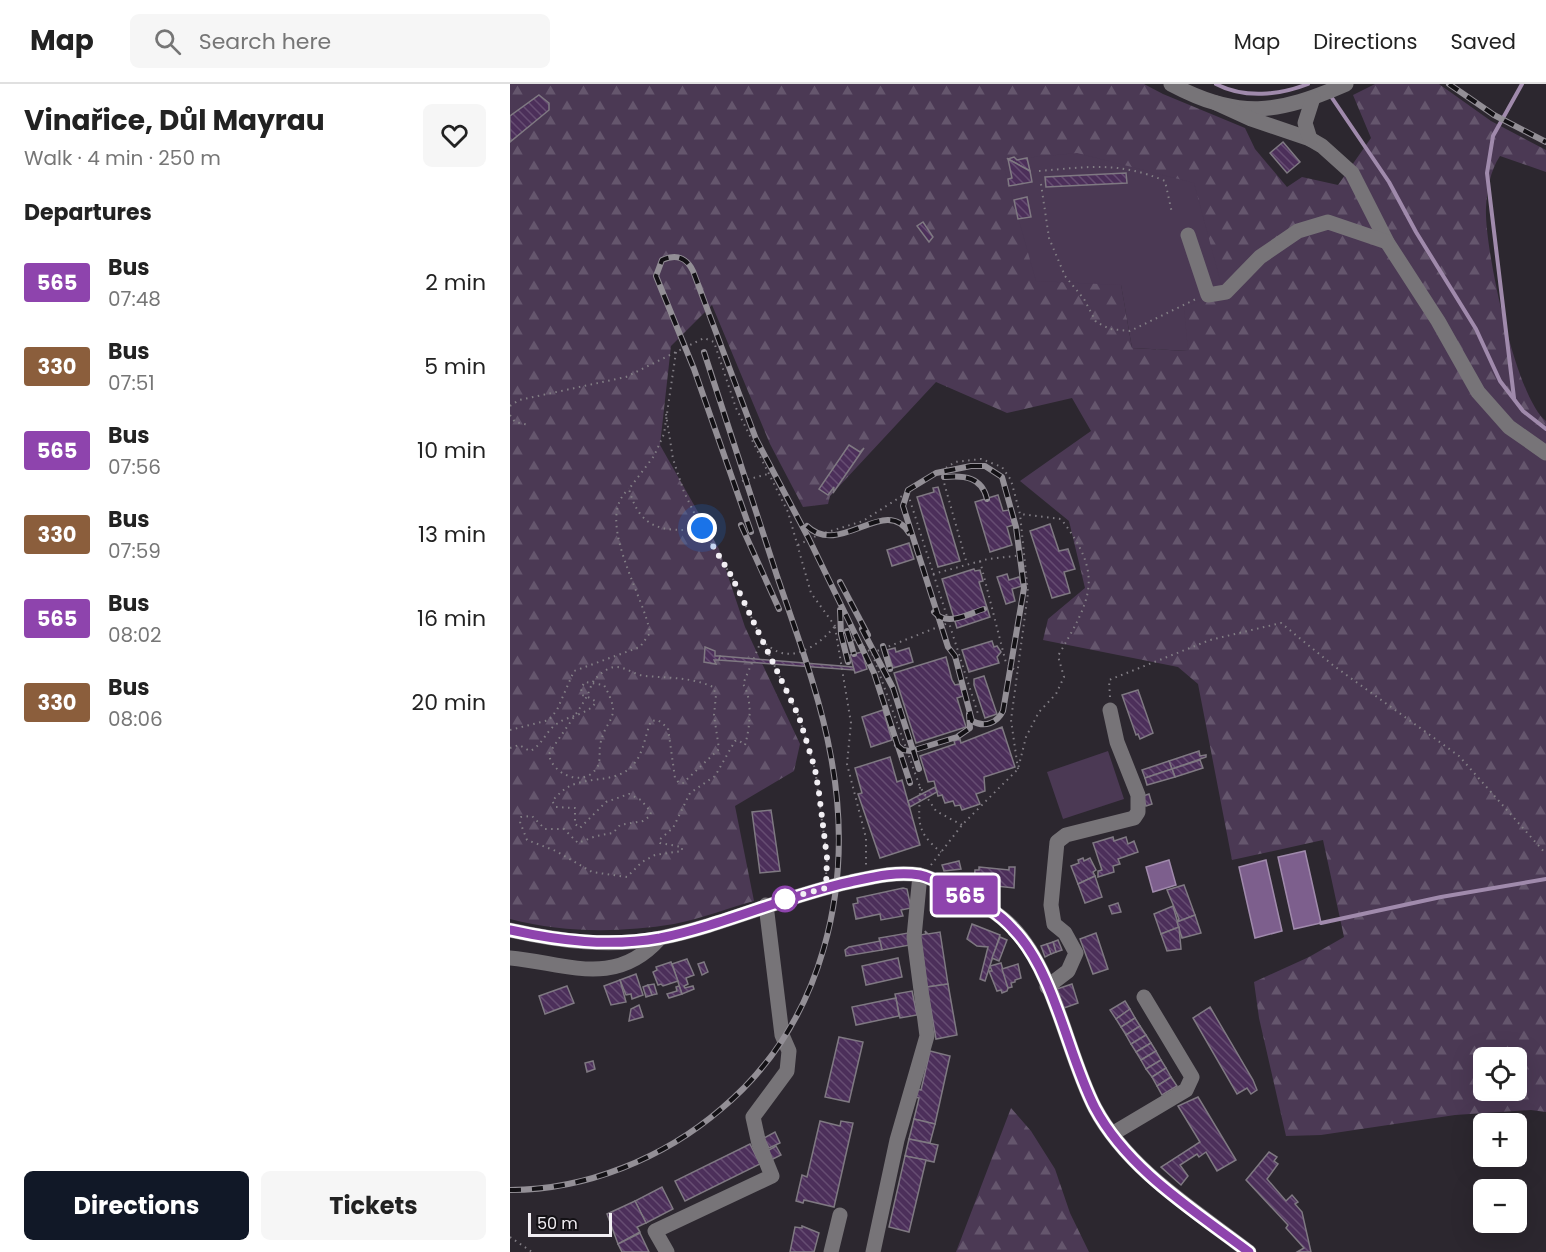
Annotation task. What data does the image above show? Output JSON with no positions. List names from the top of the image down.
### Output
{
  "lines": ["bus line 565"],
  "scale_bar": "50 m",
  "page": {
    "header": "Map",
    "search": "Search here",
    "nav": ["Map", "Directions", "Saved"],
    "heading": [
      ["Vinařice, Důl Mayrau", "Walk · 4 min · 250 m"],
      "Departures"
    ],
    "on_map": "565",
    "list": [
      {
        "mark": "565",
        "name": "Bus",
        "note": "07:48",
        "value": "2 min"
      },
      {
        "mark": "330",
        "name": "Bus",
        "note": "07:51",
        "value": "5 min"
      },
      {
        "mark": "565",
        "name": "Bus",
        "note": "07:56",
        "value": "10 min"
      },
      {
        "mark": "330",
        "name": "Bus",
        "note": "07:59",
        "value": "13 min"
      },
      {
        "mark": "565",
        "name": "Bus",
        "note": "08:02",
        "value": "16 min"
      },
      {
        "mark": "330",
        "name": "Bus",
        "note": "08:06",
        "value": "20 min"
      }
    ],
    "map_buttons": ["+", "−"],
    "buttons": ["Directions", "Tickets"],
    "scale": "50 m"
  }
}
